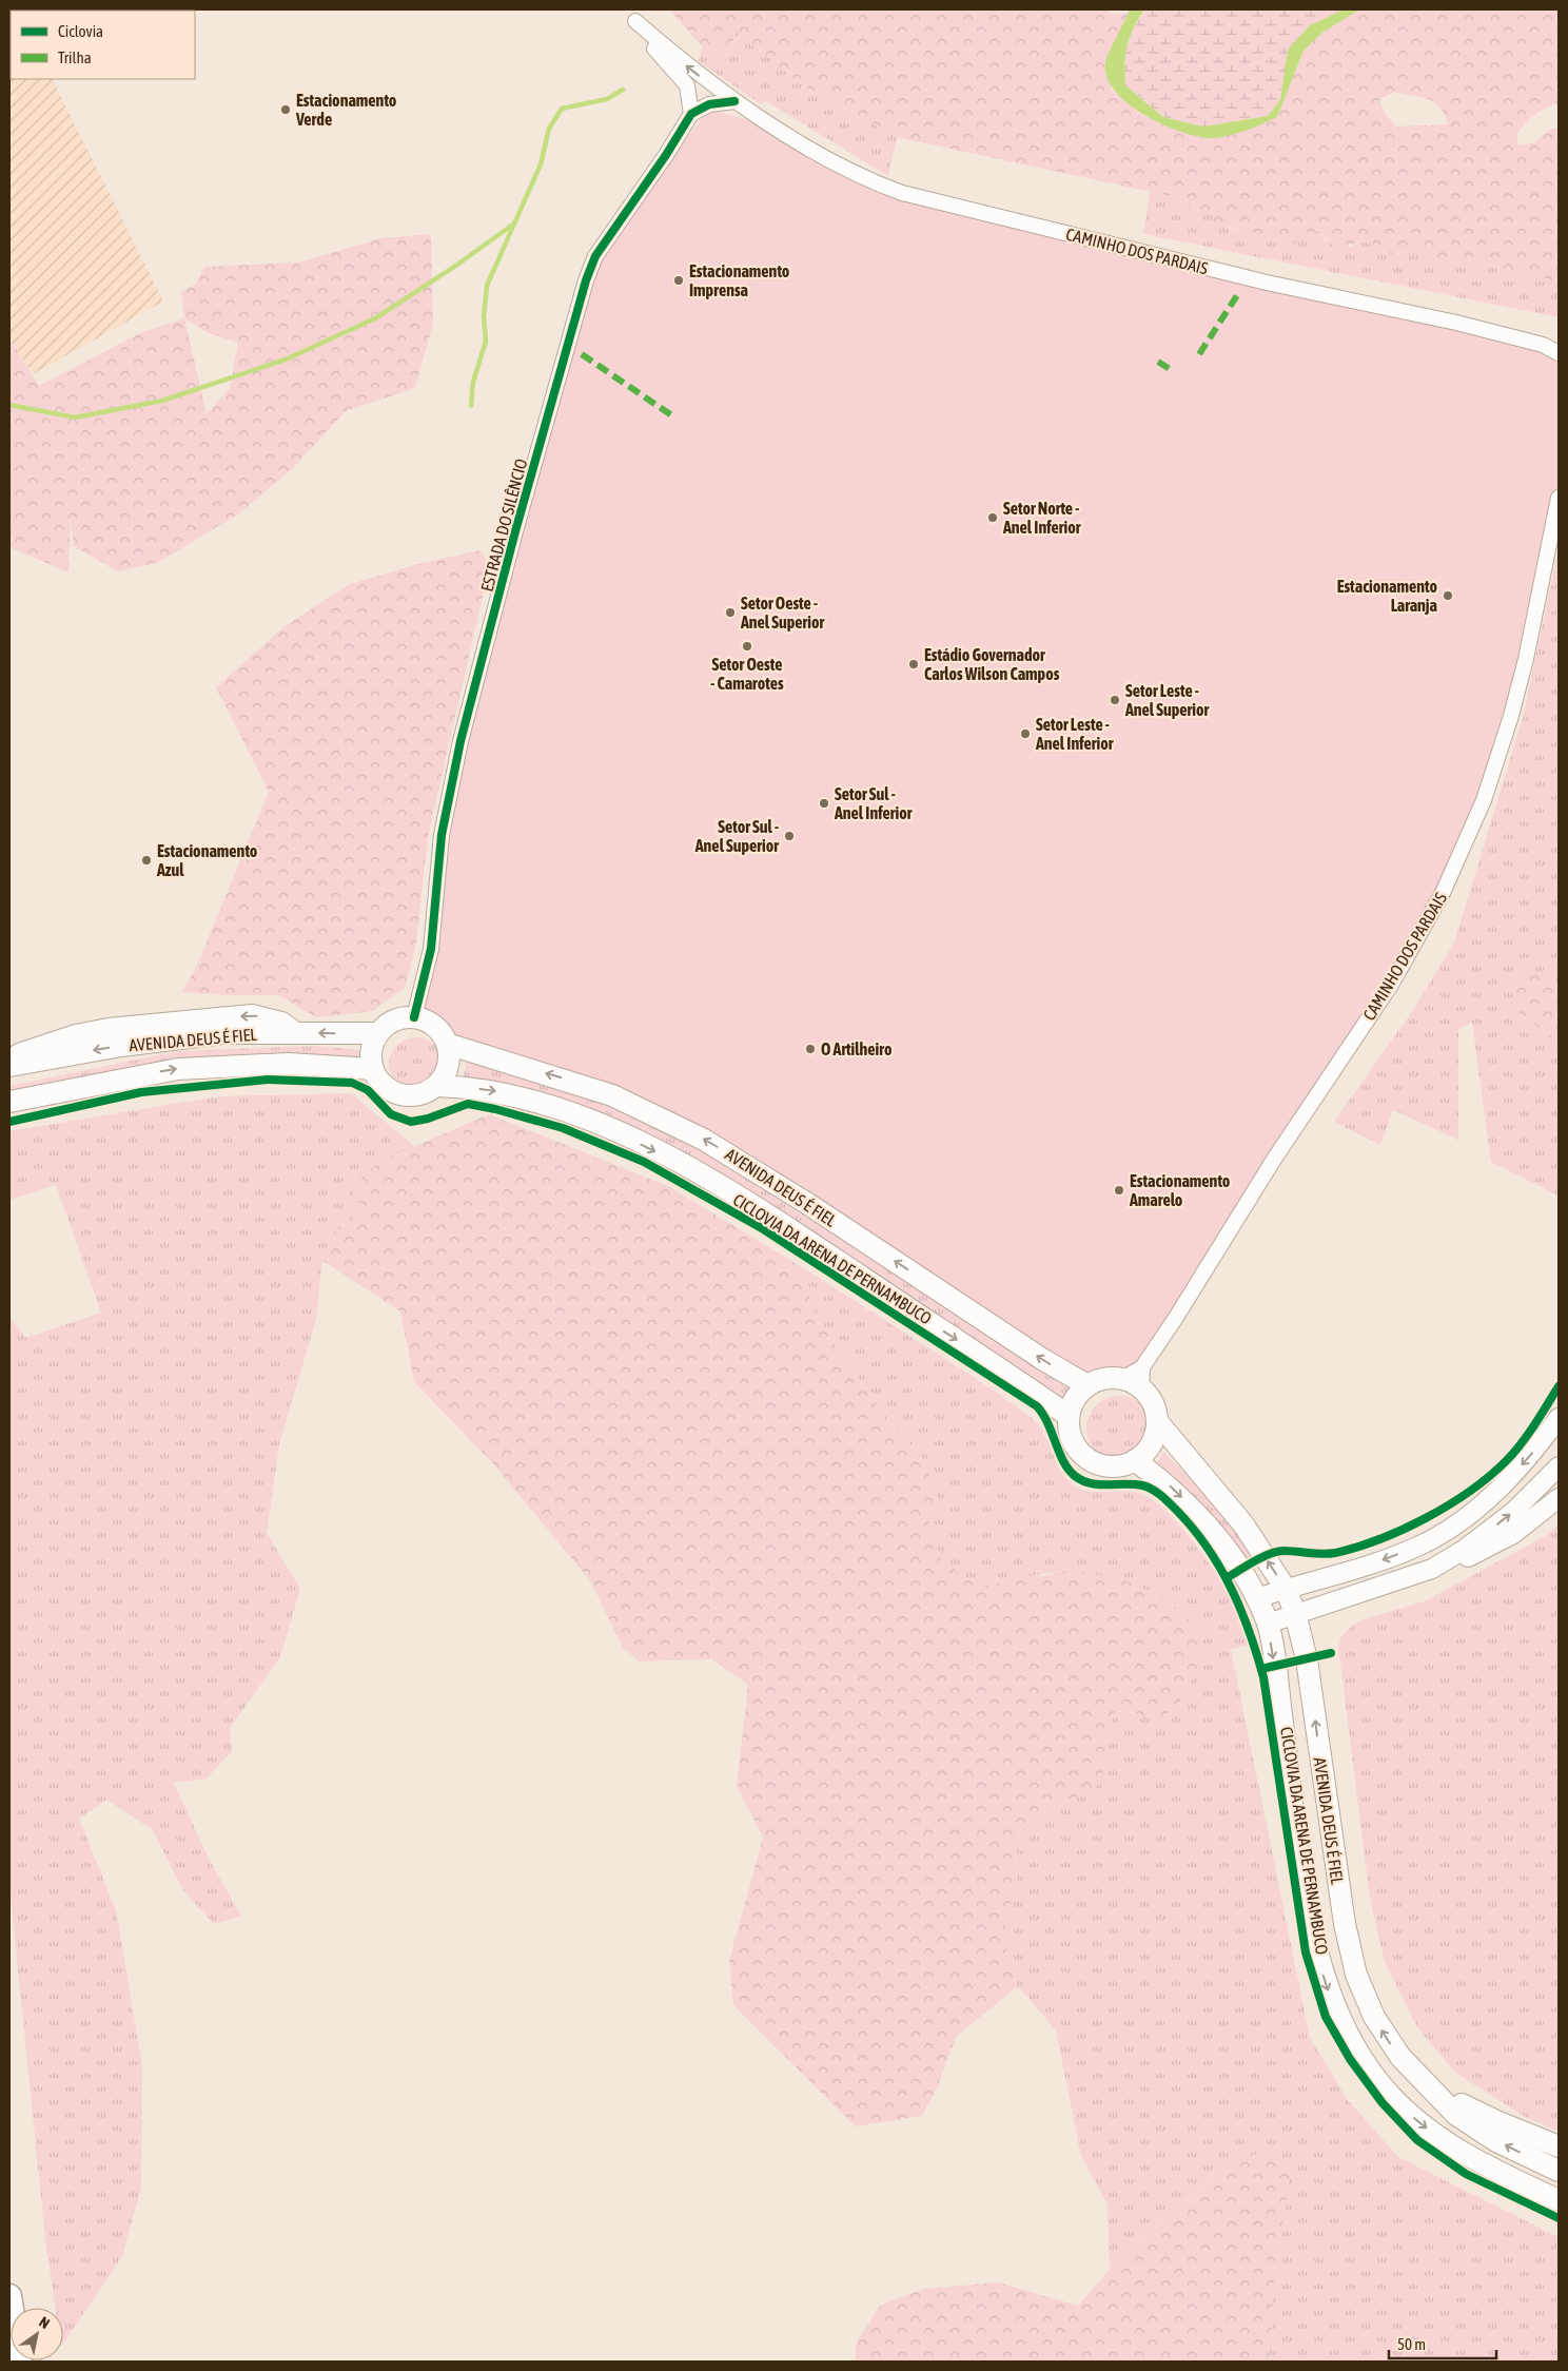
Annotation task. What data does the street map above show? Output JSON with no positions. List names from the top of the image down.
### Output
{
  "streets": {
    "main road": ["AVENIDA DEUS É FIEL"],
    "street": ["CAMINHO DOS PARDAIS", "ESTRADA DO SILÊNCIO"],
    "cycle path": ["CICLOVIA DA ARENA DE PERNAMBUCO"]
  },
  "crossings": [
    ["CAMINHO DOS PARDAIS", "AVENIDA DEUS É FIEL"],
    ["ESTRADA DO SILÊNCIO", "AVENIDA DEUS É FIEL"]
  ],
  "places": [
    "Estacionamento Verde",
    "Estacionamento Imprensa",
    "Setor Norte - Anel Inferior",
    "Estacionamento Laranja",
    "Setor Oeste - Anel Superior",
    "Setor Oeste - Camarotes",
    "Estádio Governador Carlos Wilson Campos",
    "Setor Leste - Anel Superior",
    "Setor Leste - Anel Inferior",
    "Setor Sul - Anel Inferior",
    "Setor Sul - Anel Superior",
    "Estacionamento Azul",
    "O Artilheiro",
    "Estacionamento Amarelo"
  ],
  "legend": ["Ciclovia", "Trilha"],
  "scale_bar": "50 m",
  "north": "top right"
}
